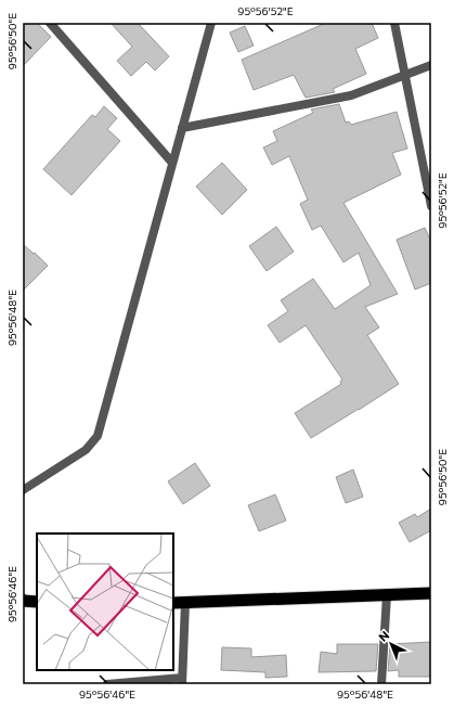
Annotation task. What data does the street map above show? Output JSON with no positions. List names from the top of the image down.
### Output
{
  "north": "top left",
  "coordinates": [
    "95°56'52\"E",
    "95°56'50\"E",
    "95°56'48\"E",
    "95°56'46\"E"
  ]
}
